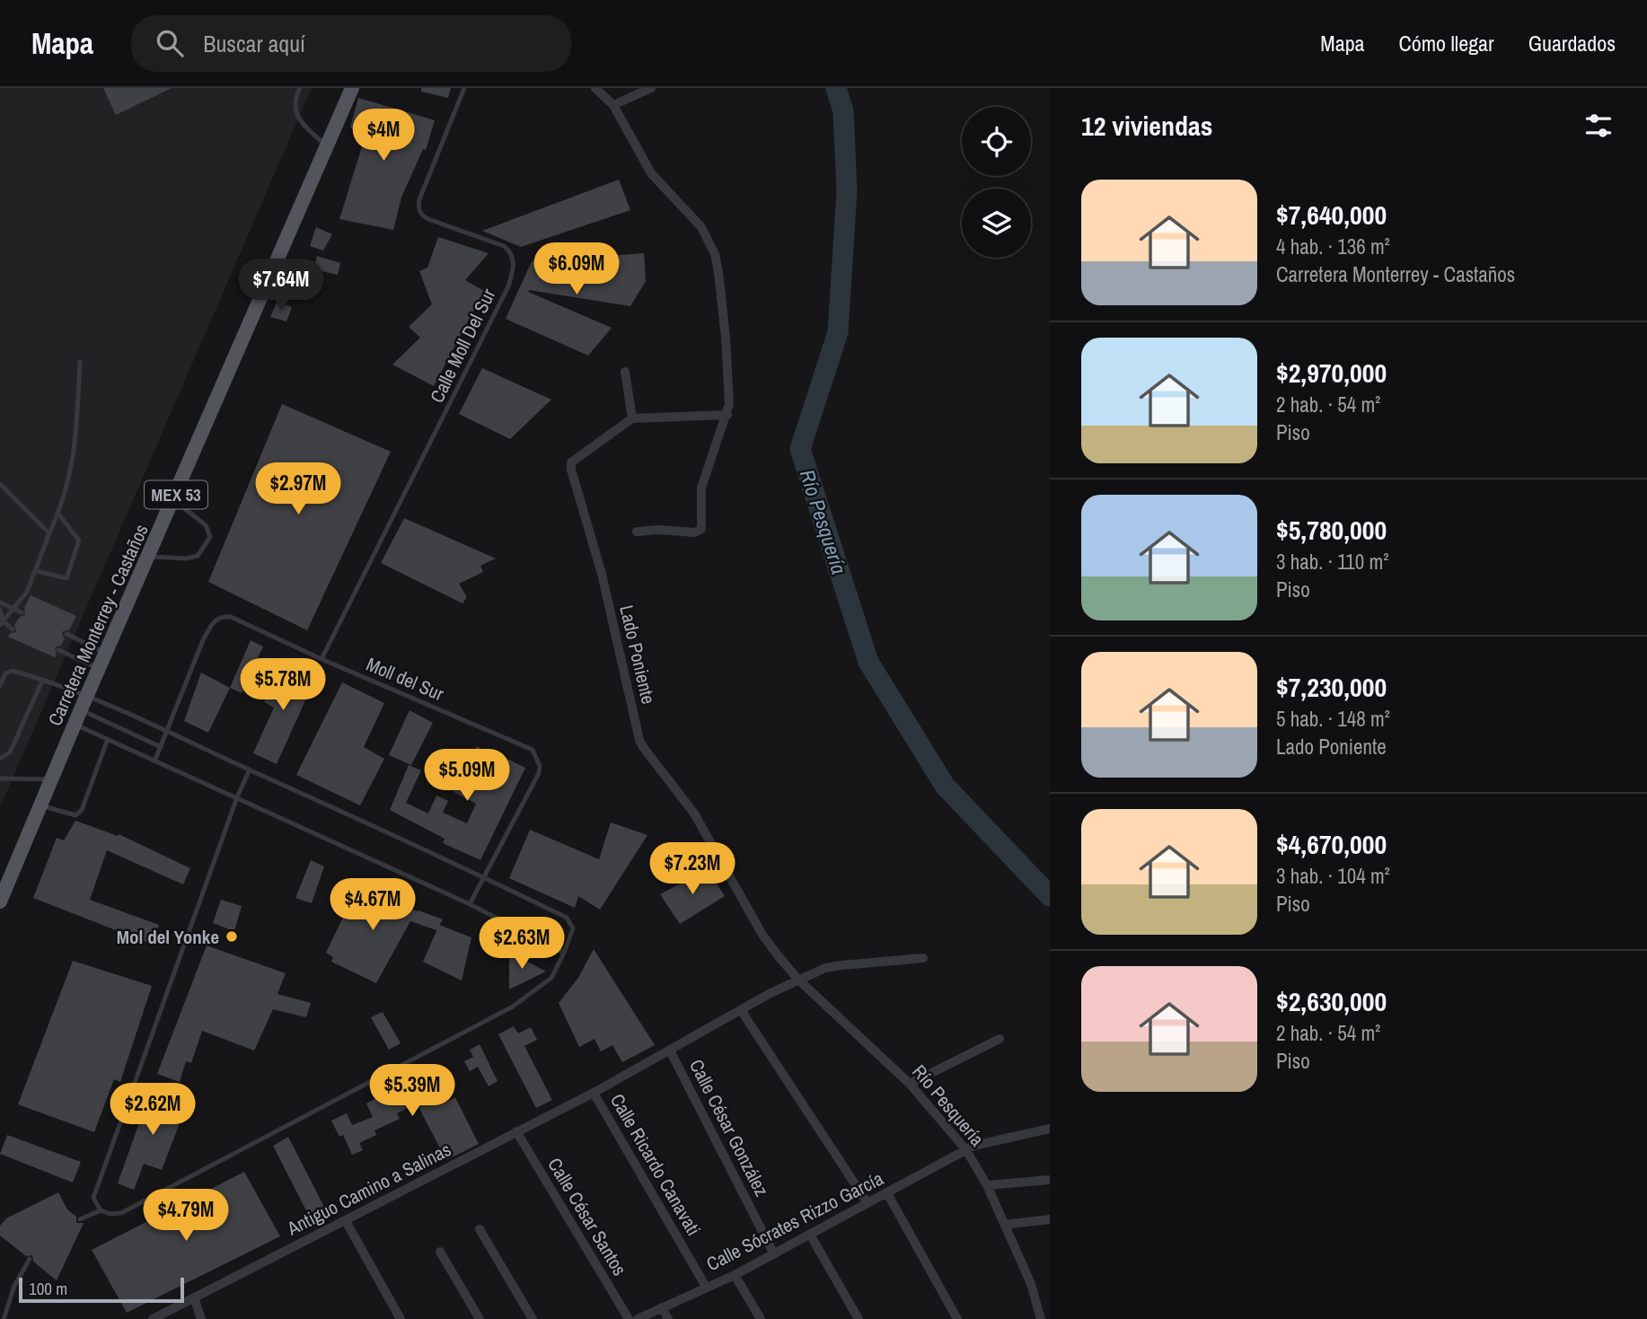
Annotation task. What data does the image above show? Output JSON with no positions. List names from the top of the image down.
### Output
{
  "streets": {
    "main road": ["MEX 53", "Carretera Monterrey - Castaños"],
    "street": [
      "Lado Poniente",
      "Río Pesquería",
      "Calle César González",
      "Calle Ricardo Canavati",
      "Antiguo Camino a Salinas",
      "Calle César Santos",
      "Calle Sócrates Rizzo García"
    ],
    "lane": ["Calle Moll Del Sur", "Moll del Sur"]
  },
  "crossings": [
    ["Calle Moll Del Sur", "Moll del Sur"],
    ["Lado Poniente", "Río Pesquería"],
    ["Lado Poniente", "Antiguo Camino a Salinas"],
    ["Río Pesquería", "Antiguo Camino a Salinas"],
    ["Río Pesquería", "Calle Sócrates Rizzo García"],
    ["Calle César González", "Antiguo Camino a Salinas"],
    ["Calle César González", "Calle Sócrates Rizzo García"],
    ["Calle Ricardo Canavati", "Antiguo Camino a Salinas"],
    ["Calle Ricardo Canavati", "Calle Sócrates Rizzo García"],
    ["Antiguo Camino a Salinas", "Calle César Santos"]
  ],
  "water": ["Río Pesquería"],
  "places": ["Mol del Yonke"],
  "scale_bar": "100 m",
  "page": {
    "header": "Mapa",
    "search": "Buscar aquí",
    "nav": ["Mapa", "Cómo llegar", "Guardados"],
    "heading": "12 viviendas",
    "price": [
      "$4M",
      "$6.09M",
      "$7.64M",
      "$2.97M",
      "$5.78M",
      "$5.09M",
      "$7.23M",
      "$4.67M",
      "$2.63M",
      "$5.39M",
      "$2.62M",
      "$4.79M"
    ],
    "list": [
      {
        "name": "$7,640,000",
        "note": "4 hab. · 136 m² · Carretera Monterrey - Castaños"
      },
      {
        "name": "$2,970,000",
        "note": "2 hab. · 54 m² · Piso"
      },
      {
        "name": "$5,780,000",
        "note": "3 hab. · 110 m² · Piso"
      },
      {
        "name": "$7,230,000",
        "note": "5 hab. · 148 m² · Lado Poniente"
      },
      {
        "name": "$4,670,000",
        "note": "3 hab. · 104 m² · Piso"
      },
      {
        "name": "$2,630,000",
        "note": "2 hab. · 54 m² · Piso"
      }
    ],
    "scale": "100 m"
  }
}
